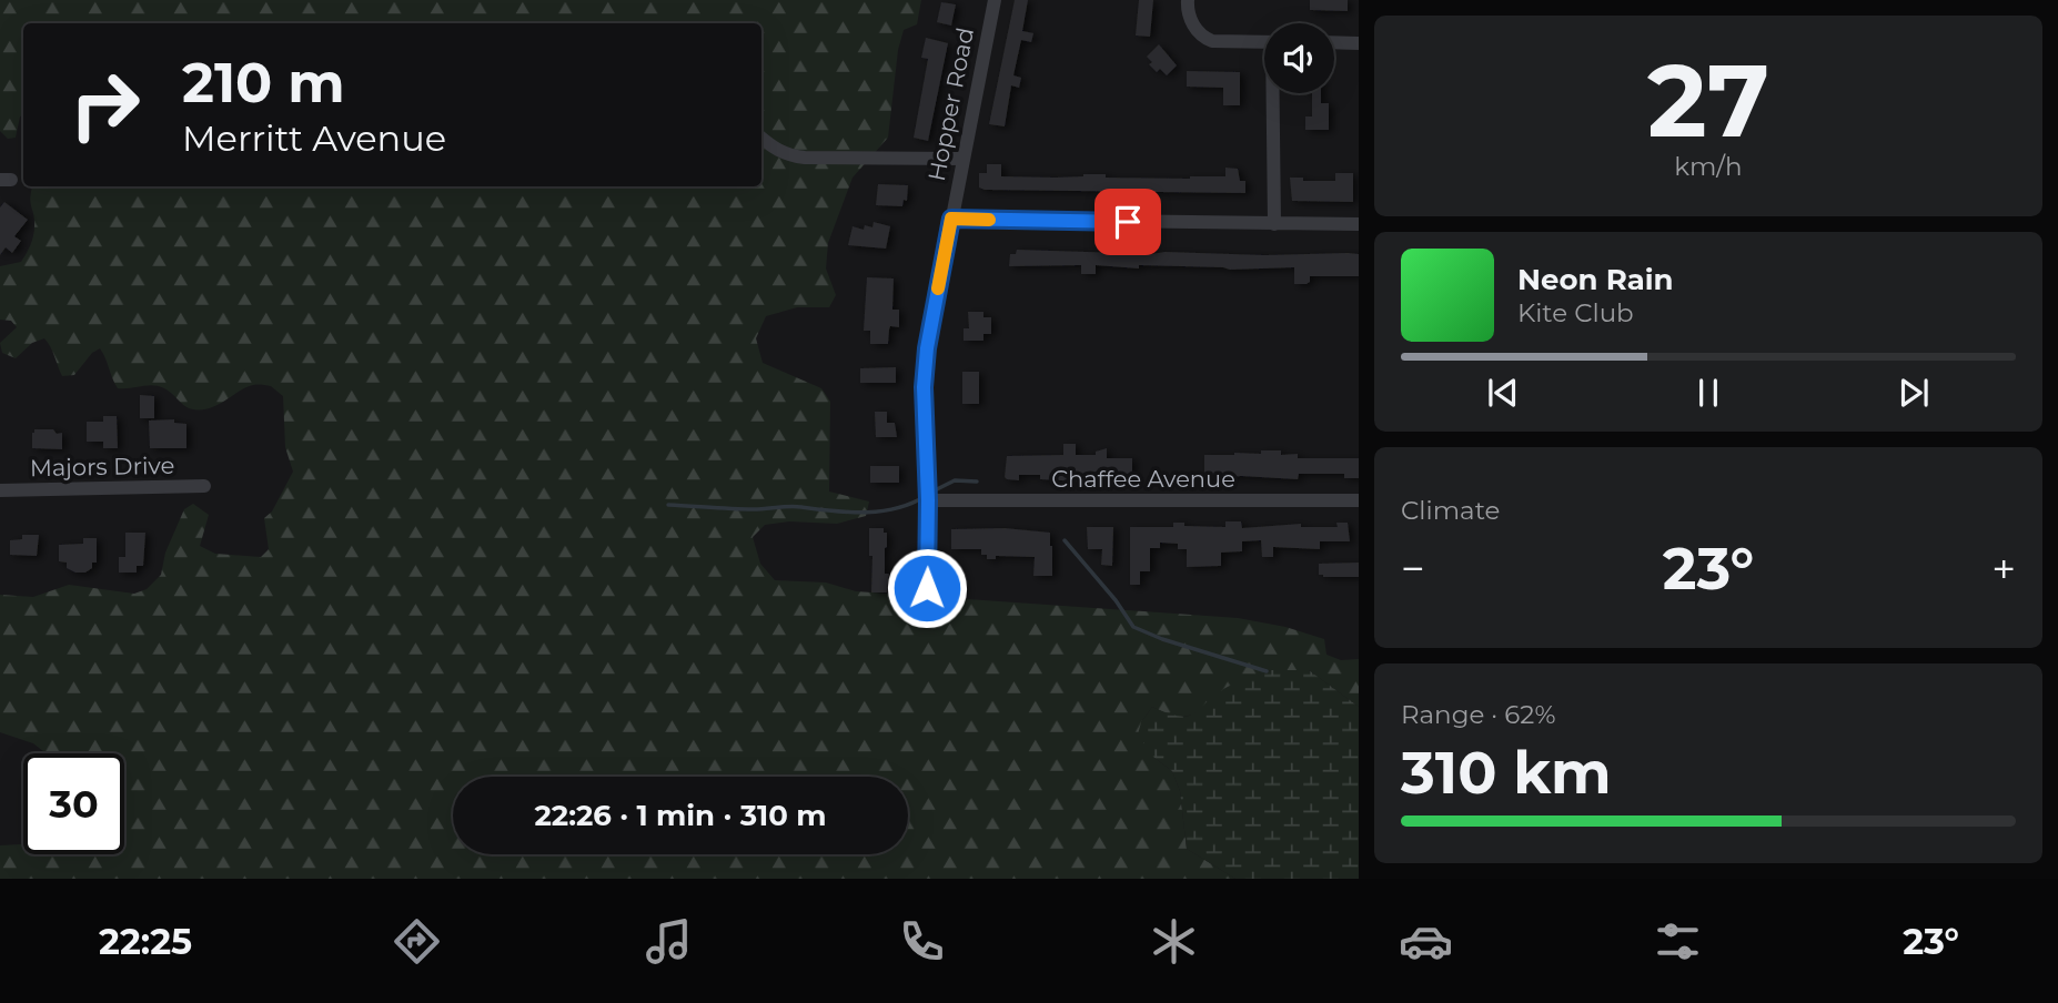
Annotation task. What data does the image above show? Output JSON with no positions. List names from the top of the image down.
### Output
{
  "streets": {
    "street": ["Hopper Road", "Majors Drive", "Chaffee Avenue"]
  },
  "crossings": [
    ["Hopper Road", "Chaffee Avenue"]
  ],
  "page": {
    "tile": [
      ["27", "km/h"],
      "Climate",
      ["Range · 62%", "310 km"]
    ],
    "turn": ["210 m", "Merritt Avenue"],
    "song": ["Neon Rain", "Kite Club"],
    "heat": ["−", "23°", "+"],
    "limit": "30",
    "trip": "22:26 · 1 min · 310 m",
    "tabs": ["22:25", "23°"]
  }
}
